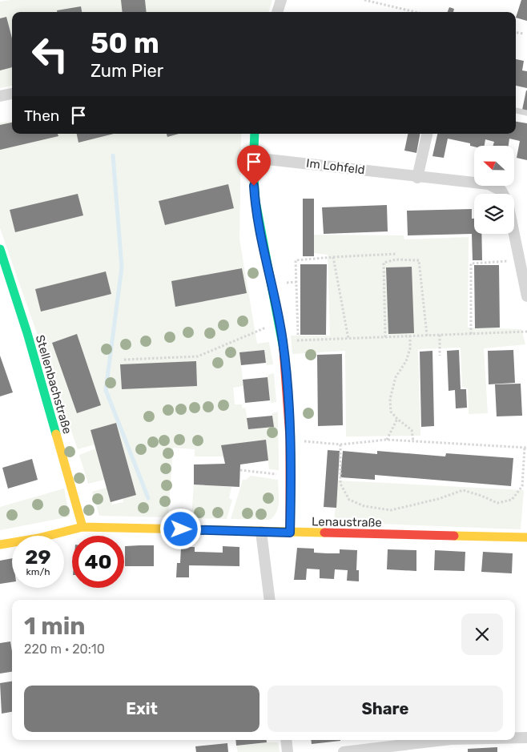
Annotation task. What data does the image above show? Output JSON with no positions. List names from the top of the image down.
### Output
{
  "streets": {
    "street": ["Im Lohfeld", "Stellenbachstraße", "Lenaustraße"]
  },
  "crossings": [
    ["Stellenbachstraße", "Lenaustraße"]
  ],
  "north": "left",
  "page": {
    "turn": ["50 m", "Zum Pier"],
    "then": "Then",
    "speed": "29 km/h",
    "limit": "40",
    "heading": ["1 min", "220 m · 20:10"],
    "buttons": ["Exit", "Share"]
  }
}
